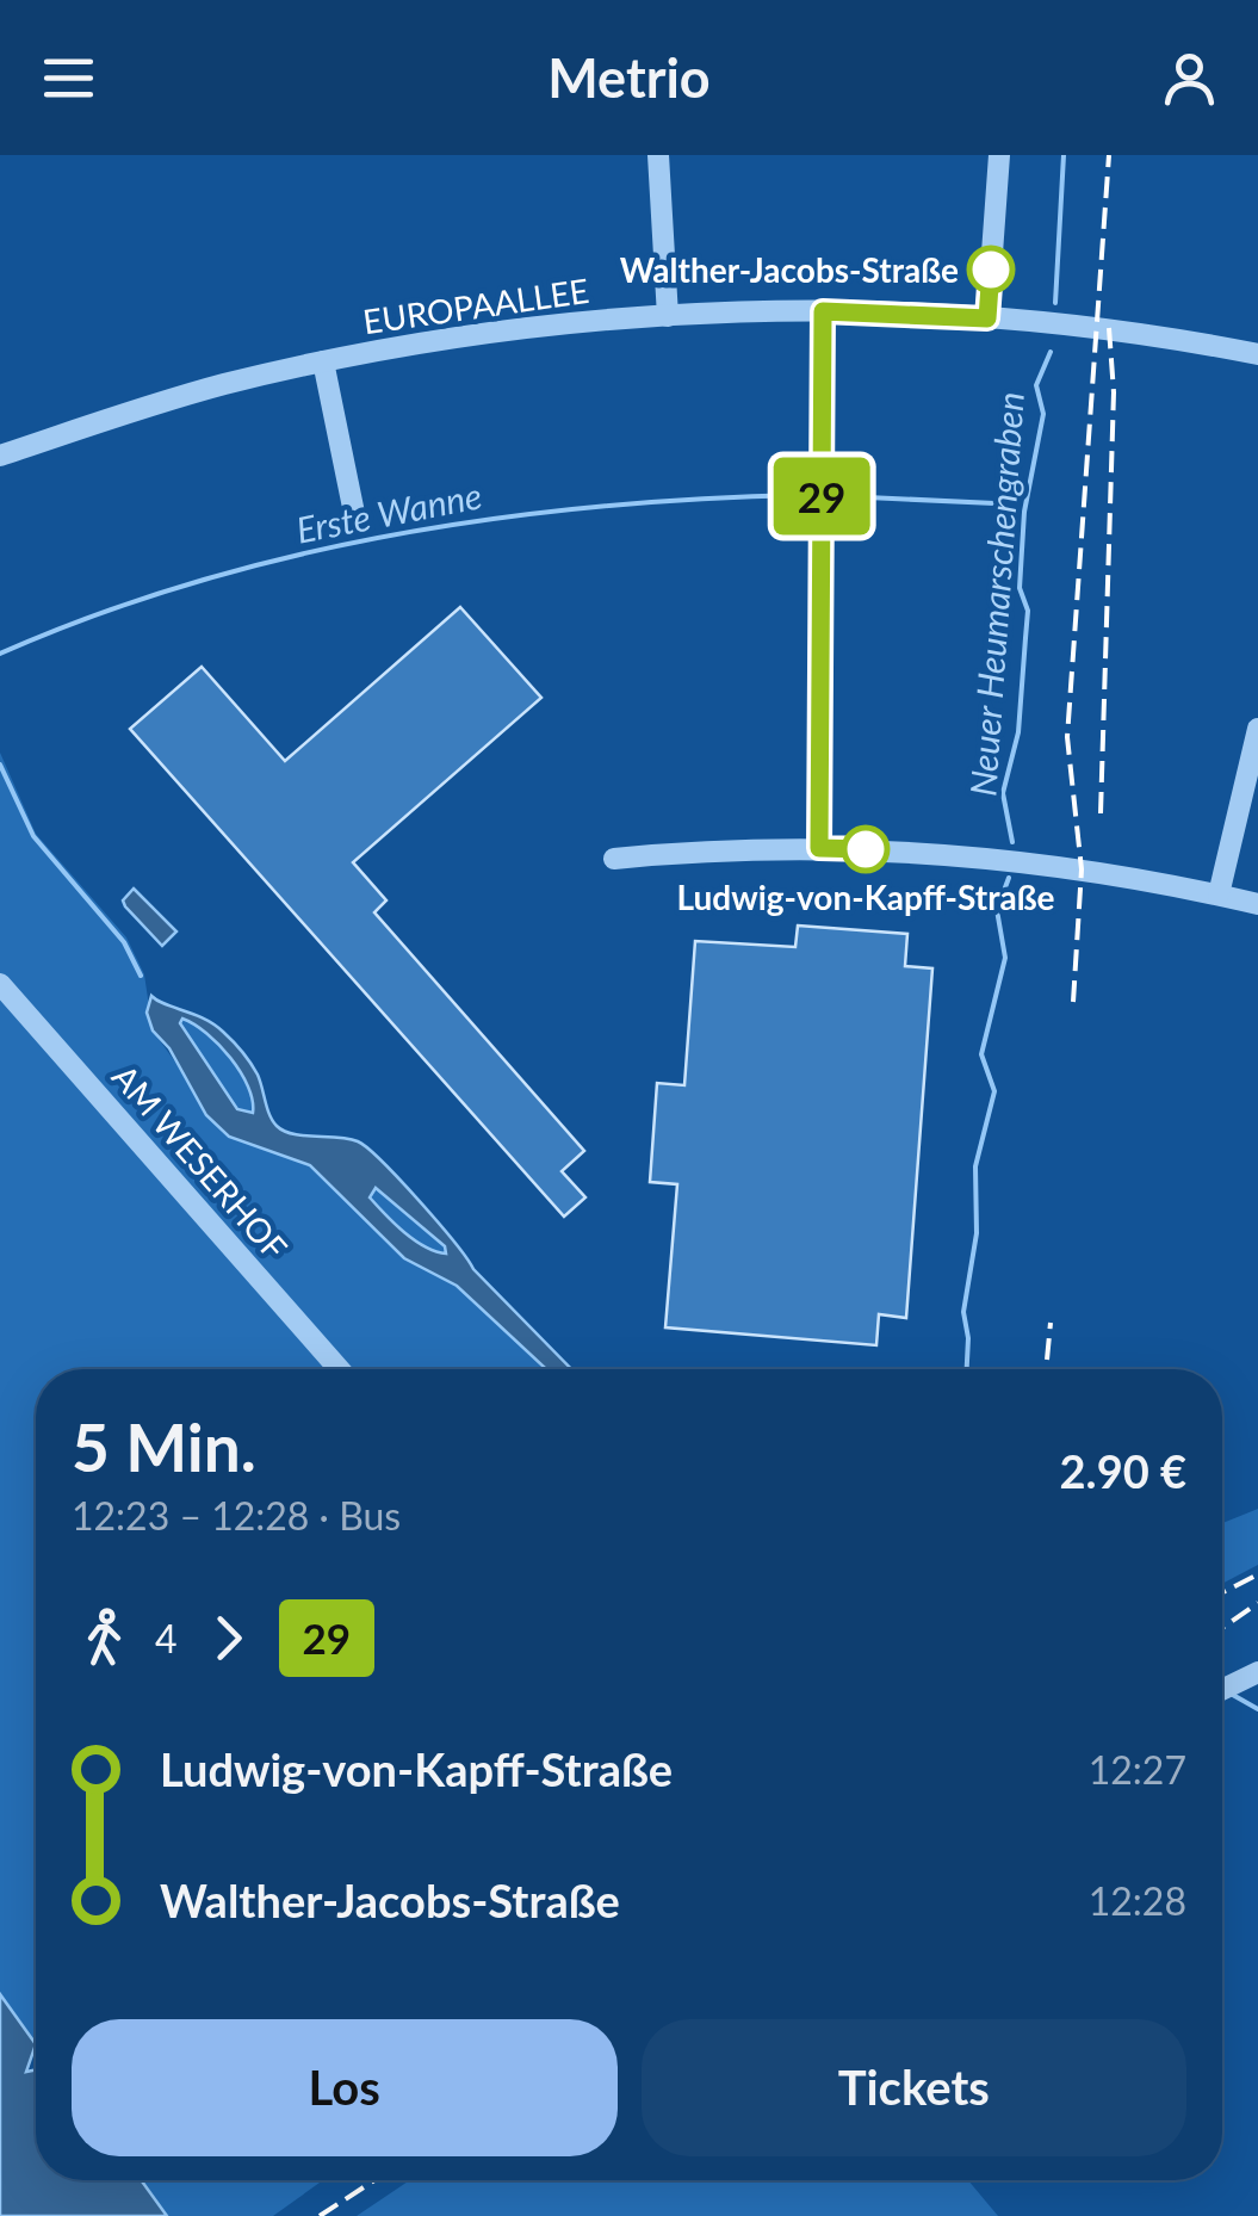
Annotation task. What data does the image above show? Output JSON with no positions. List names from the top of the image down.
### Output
{
  "streets": {
    "street": ["EUROPAALLEE", "AM WESERHOF"]
  },
  "water": ["Erste Wanne", "Neuer Heumarschengraben"],
  "places": ["Walther-Jacobs-Straße", "Ludwig-von-Kapff-Straße"],
  "lines": ["bus line 29"],
  "page": {
    "header": "Metrio",
    "on_map": "29",
    "heading": ["5 Min.", "12:23 – 12:28 · Bus", "2.90 €"],
    "legs": ["4", "29"],
    "list": [
      {
        "name": "Ludwig-von-Kapff-Straße",
        "value": "12:27"
      },
      {
        "name": "Walther-Jacobs-Straße",
        "value": "12:28"
      }
    ],
    "buttons": ["Los", "Tickets"]
  }
}
